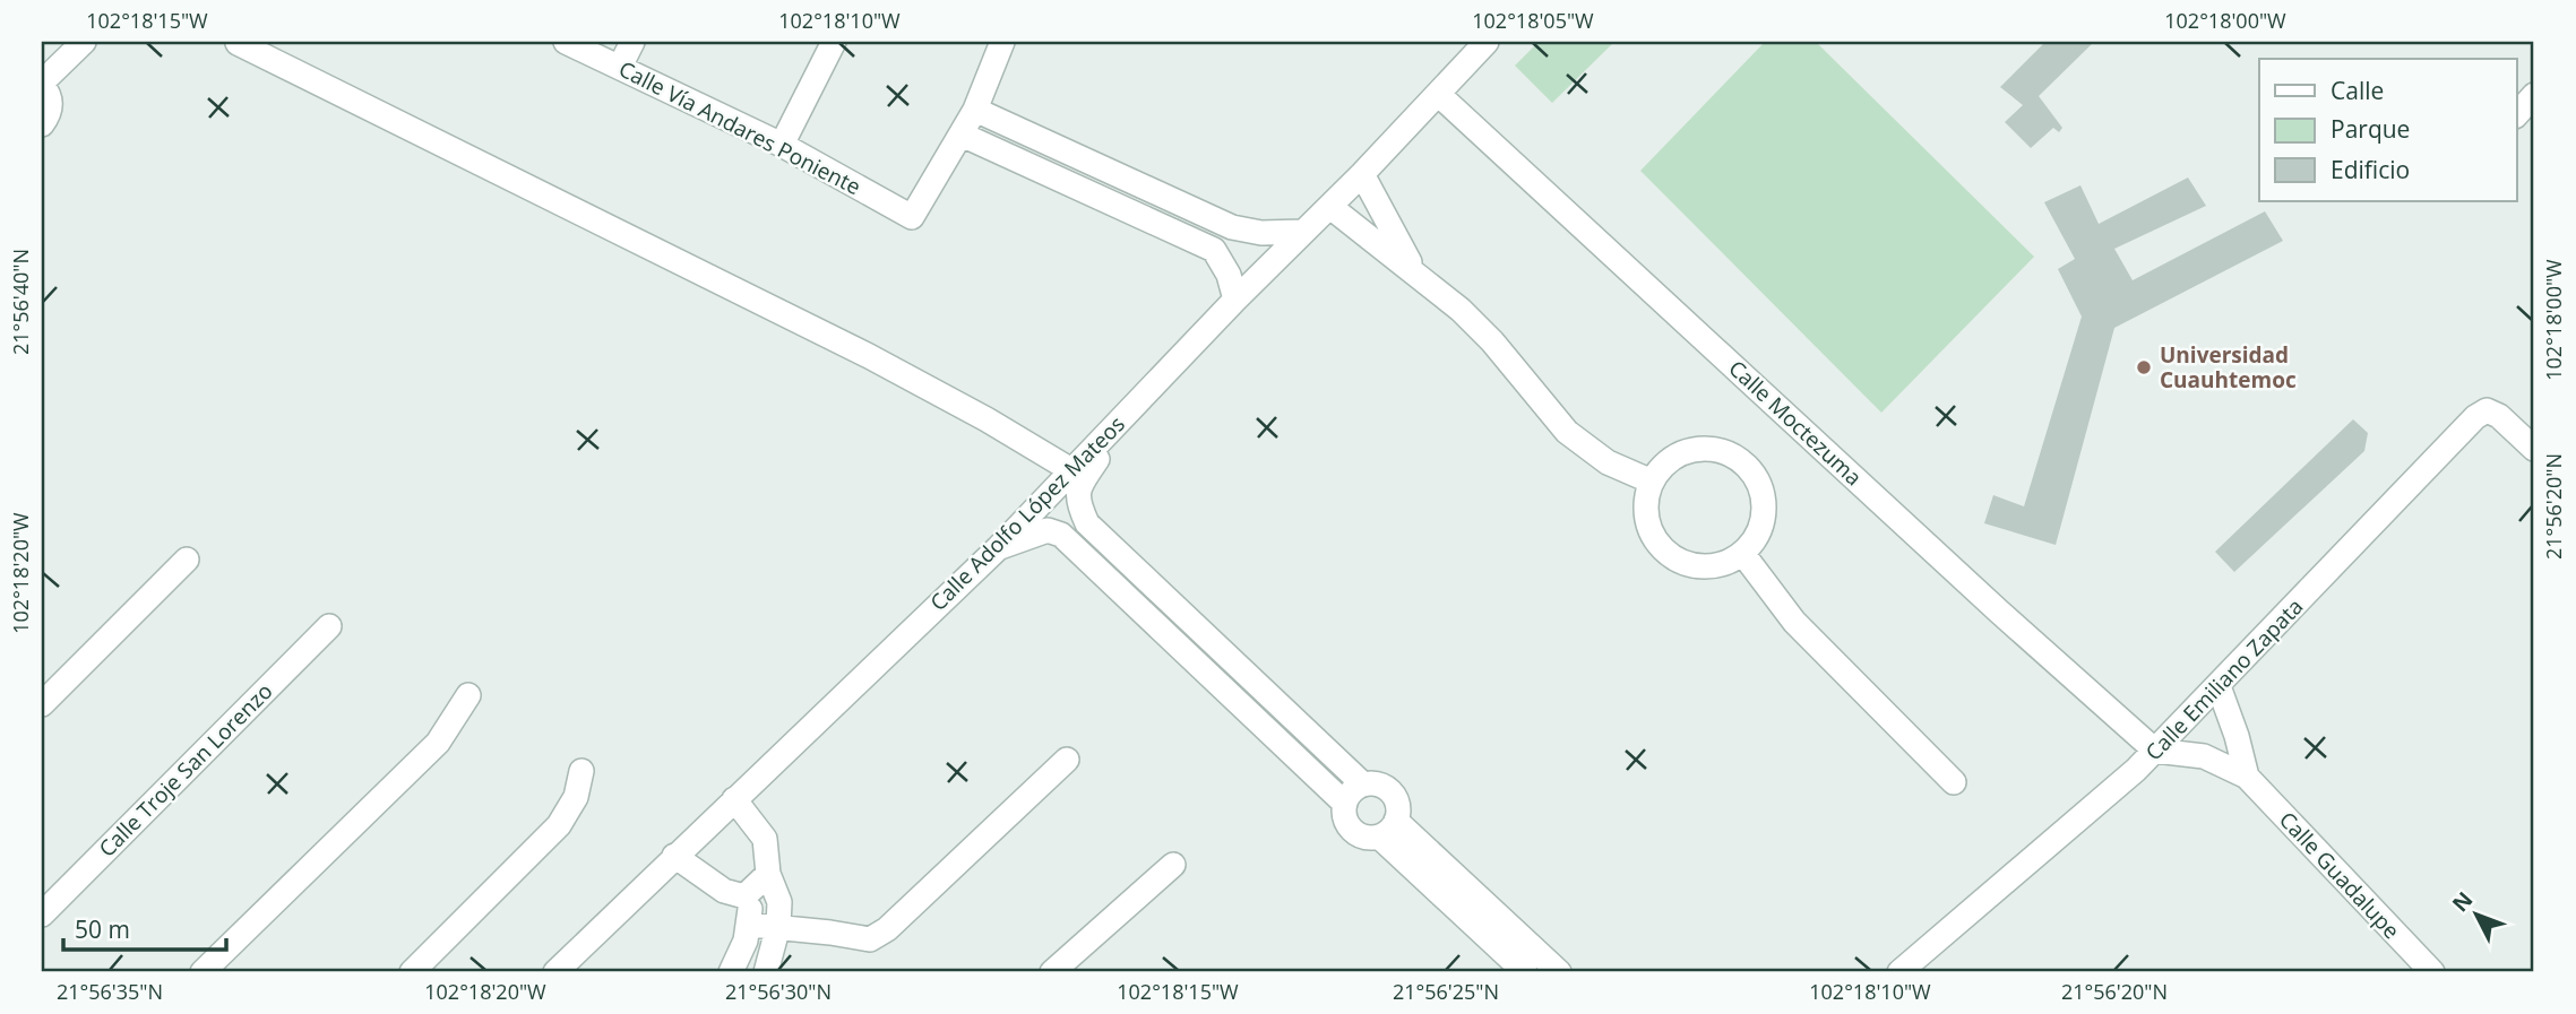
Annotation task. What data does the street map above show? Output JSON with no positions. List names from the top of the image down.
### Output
{
  "streets": {
    "street": [
      "Calle Vía Andares Poniente",
      "Calle Moctezuma",
      "Calle Adolfo López Mateos",
      "Calle Emiliano Zapata",
      "Calle Troje San Lorenzo",
      "Calle Guadalupe"
    ]
  },
  "crossings": [
    ["Calle Moctezuma", "Calle Adolfo López Mateos"],
    ["Calle Moctezuma", "Calle Emiliano Zapata"],
    ["Calle Moctezuma", "Calle Guadalupe"],
    ["Calle Emiliano Zapata", "Calle Guadalupe"]
  ],
  "places": ["Universidad Cuauhtemoc"],
  "legend": ["Calle", "Parque", "Edificio"],
  "scale_bar": "50 m",
  "north": "top left",
  "coordinates": [
    "102°18'15\"W",
    "102°18'10\"W",
    "102°18'05\"W",
    "102°18'00\"W",
    "21°56'40\"N",
    "21°56'20\"N",
    "102°18'20\"W",
    "21°56'35\"N",
    "21°56'30\"N",
    "21°56'25\"N"
  ]
}
